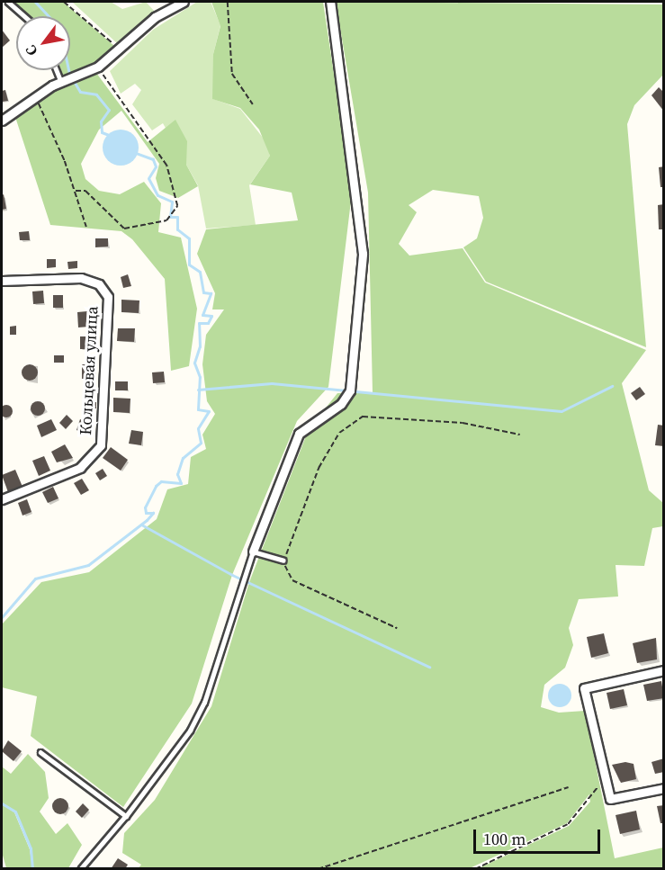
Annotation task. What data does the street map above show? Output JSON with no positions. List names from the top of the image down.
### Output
{
  "streets": {
    "street": ["Кольцевая улица"]
  },
  "scale_bar": "100 m",
  "north": "bottom left"
}
